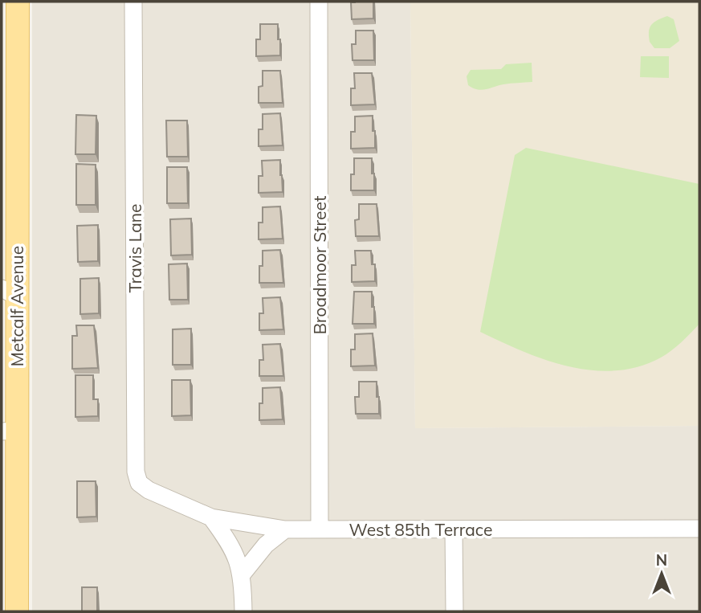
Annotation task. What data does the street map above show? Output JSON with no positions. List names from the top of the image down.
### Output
{
  "streets": {
    "main road": ["Metcalf Avenue"],
    "street": ["Travis Lane", "Broadmoor Street", "West 85th Terrace"]
  },
  "crossings": [
    ["Travis Lane", "West 85th Terrace"],
    ["Broadmoor Street", "West 85th Terrace"]
  ],
  "north": "top"
}
